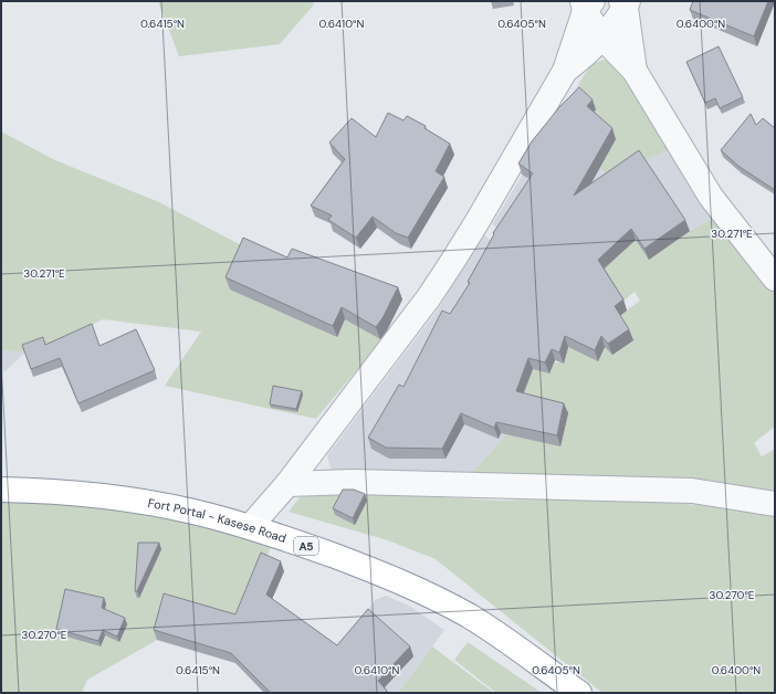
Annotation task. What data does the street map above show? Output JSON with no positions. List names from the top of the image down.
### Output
{
  "streets": {
    "highway": ["Fort Portal - Kasese Road", "A5"]
  },
  "coordinates": [
    "0.6415°N",
    "0.6410°N",
    "0.6405°N",
    "0.6400°N",
    "30.271°E",
    "30.270°E"
  ]
}
